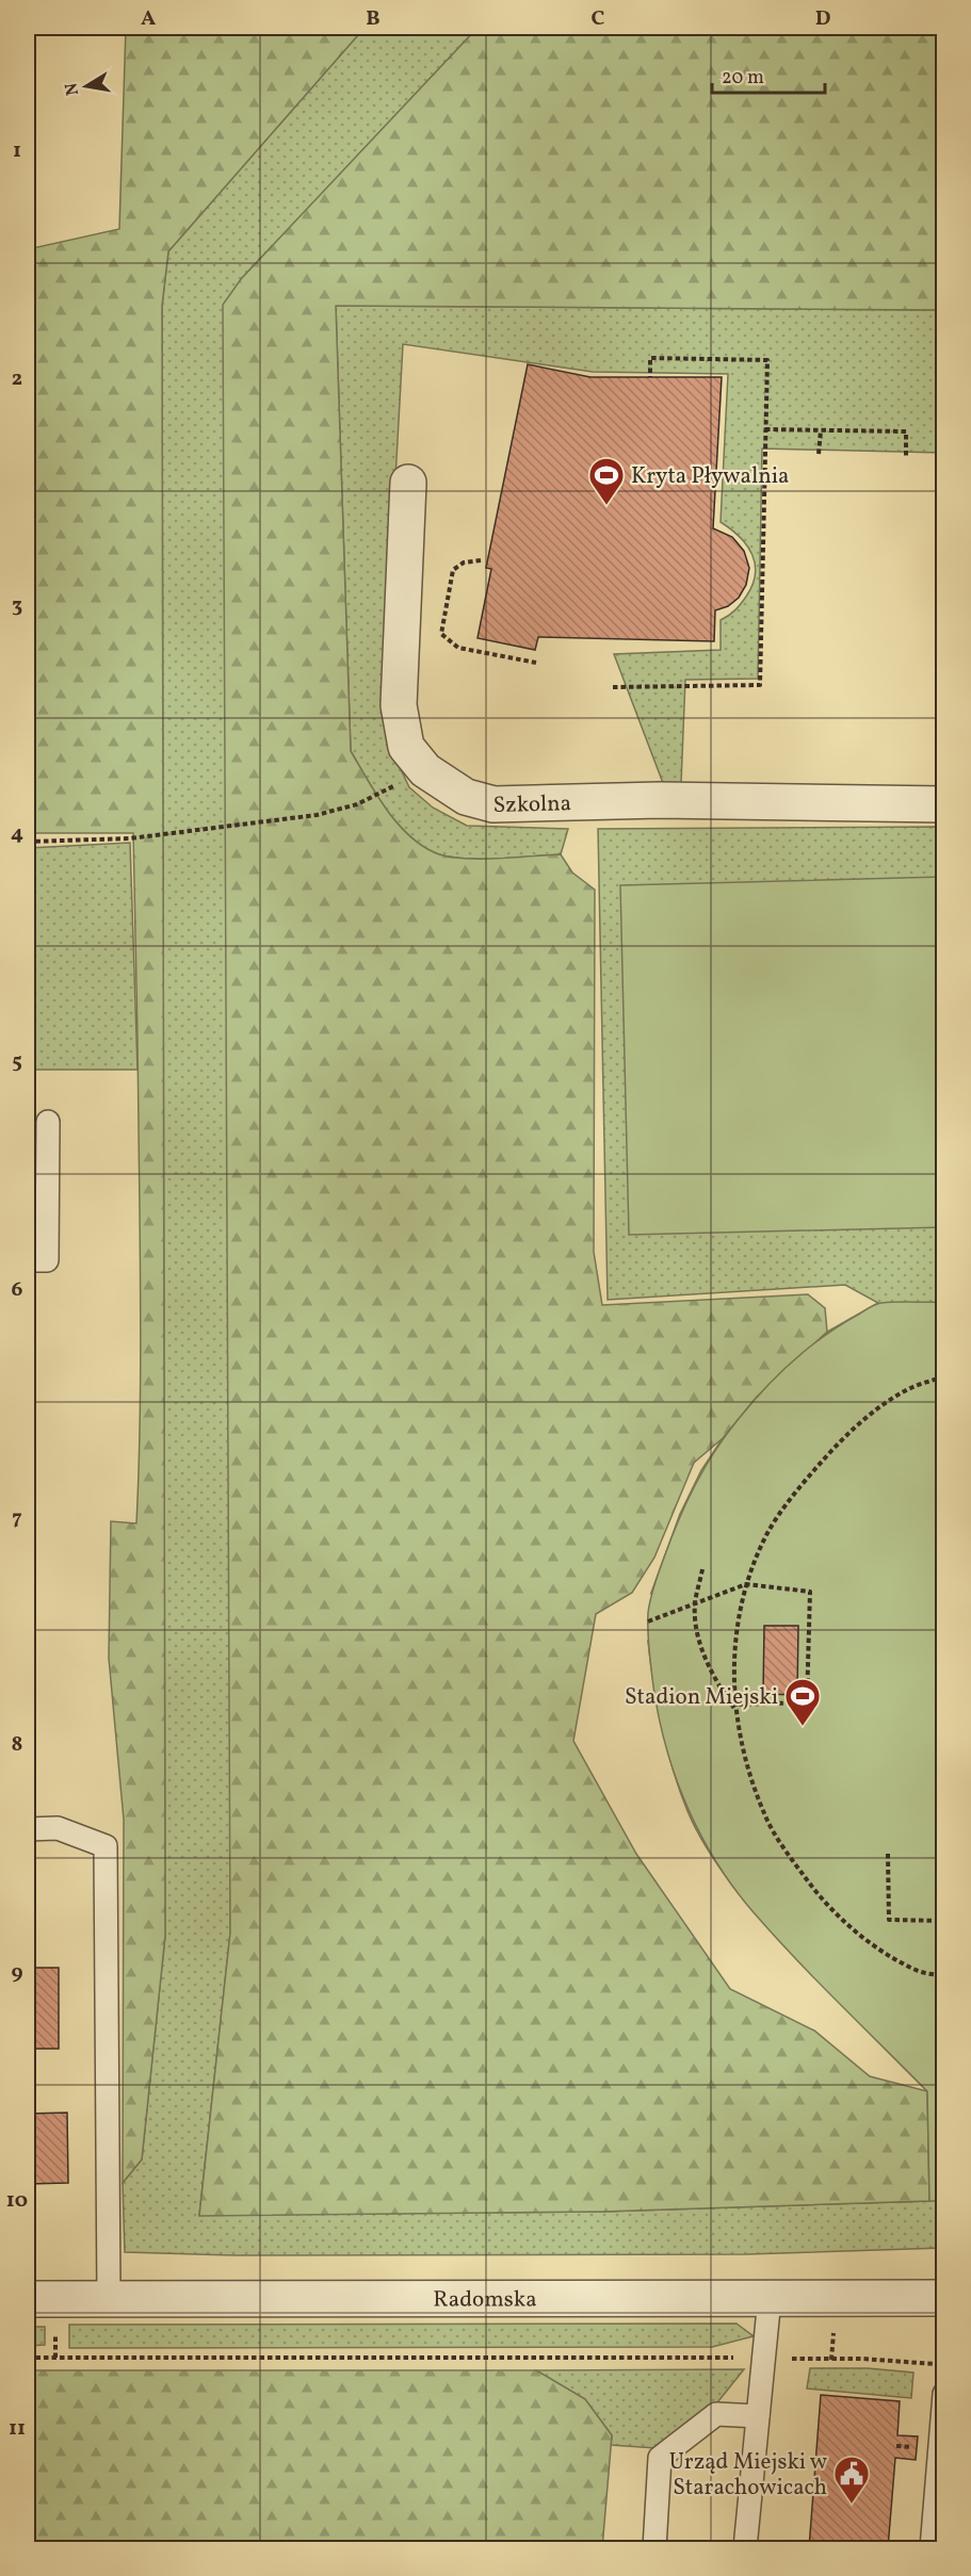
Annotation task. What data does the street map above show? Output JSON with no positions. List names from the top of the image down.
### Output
{
  "streets": {
    "street": ["Szkolna", "Radomska"]
  },
  "places": {
    "sports": ["Kryta Pływalnia", "Stadion Miejski"],
    "public building": ["Urząd Miejski w Starachowicach"]
  },
  "scale_bar": "20 m",
  "north": "left",
  "grid": {
    "columns": [
      "A",
      "B",
      "C",
      "D"
    ],
    "rows": [
      "1",
      "2",
      "3",
      "4",
      "5",
      "6",
      "7",
      "8",
      "9",
      "10",
      "11"
    ]
  }
}
